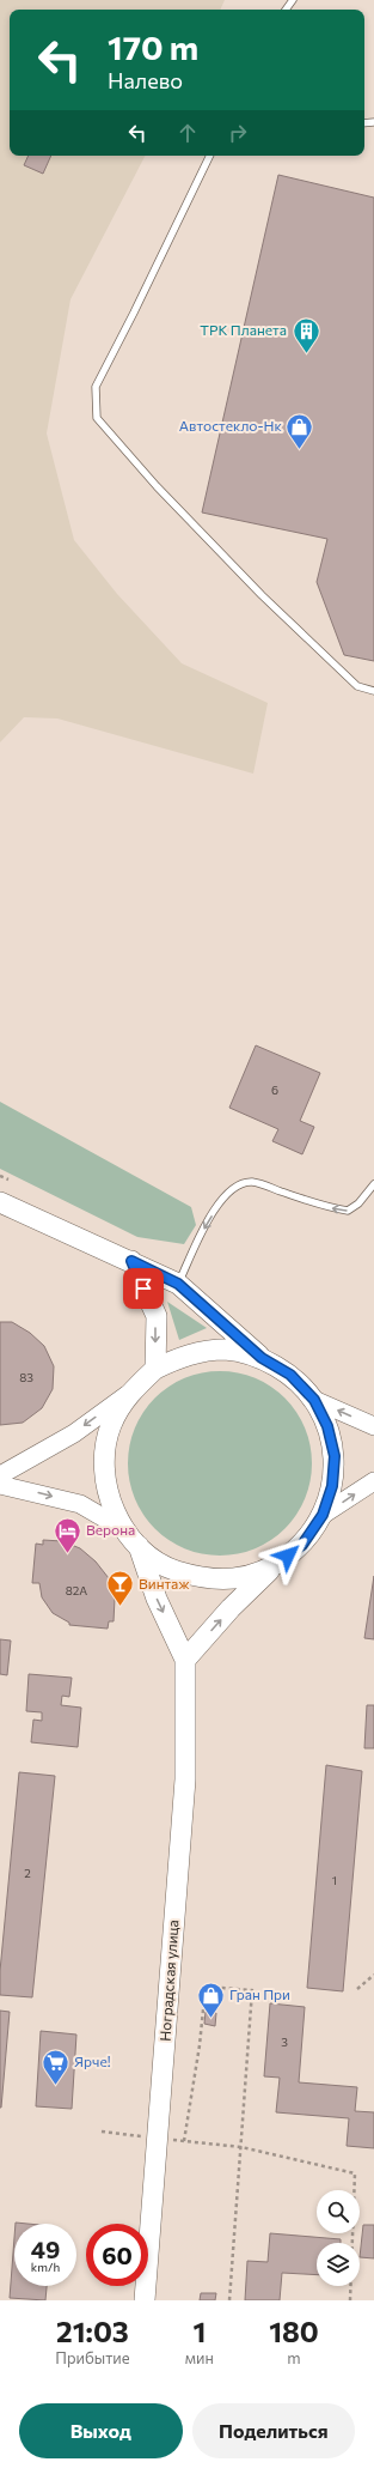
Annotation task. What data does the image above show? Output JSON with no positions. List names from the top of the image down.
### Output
{
  "streets": {
    "main road": ["Ноградская улица"]
  },
  "places": {
    "building": ["ТРК Планета"],
    "shop": ["Автостекло-Нк", "Гран При"],
    "hotel": ["Верона"],
    "bar": ["Винтаж"],
    "supermarket": ["Ярче!"]
  },
  "house_numbers": [
    "6",
    "83",
    "82А",
    "2",
    "1",
    "3"
  ],
  "page": {
    "turn": ["170 m", "Налево"],
    "speed": "49 km/h",
    "limit": "60",
    "eta": [
      "21:03",
      "Прибытие",
      "1",
      "мин",
      "180",
      "m"
    ],
    "buttons": ["Выход", "Поделиться"]
  }
}
